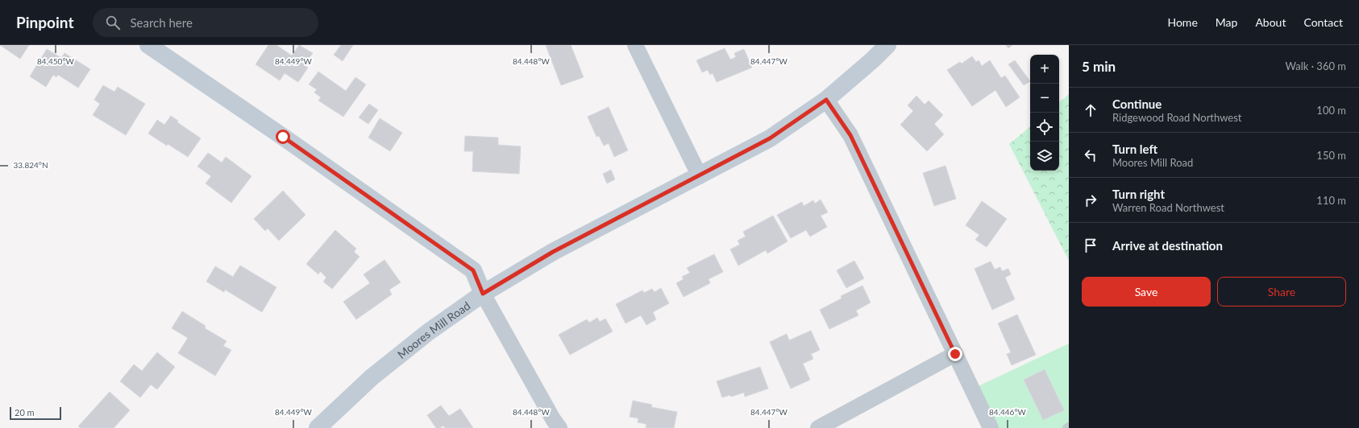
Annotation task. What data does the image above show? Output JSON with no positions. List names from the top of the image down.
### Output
{
  "streets": {
    "street": ["Moores Mill Road"]
  },
  "scale_bar": "20 m",
  "page": {
    "header": "Pinpoint",
    "search": "Search here",
    "nav": [
      "Home",
      "Map",
      "About",
      "Contact"
    ],
    "heading": ["5 min", "Walk · 360 m"],
    "map_buttons": ["+", "−"],
    "list": [
      ["Continue", "Ridgewood Road Northwest", "100 m"],
      ["Turn left", "Moores Mill Road", "150 m"],
      ["Turn right", "Warren Road Northwest", "110 m"],
      "Arrive at destination"
    ],
    "buttons": ["Save", "Share"],
    "scale": "20 m"
  },
  "coordinates": [
    "84.450°W",
    "84.449°W",
    "84.448°W",
    "84.447°W",
    "33.824°N",
    "84.446°W"
  ]
}
